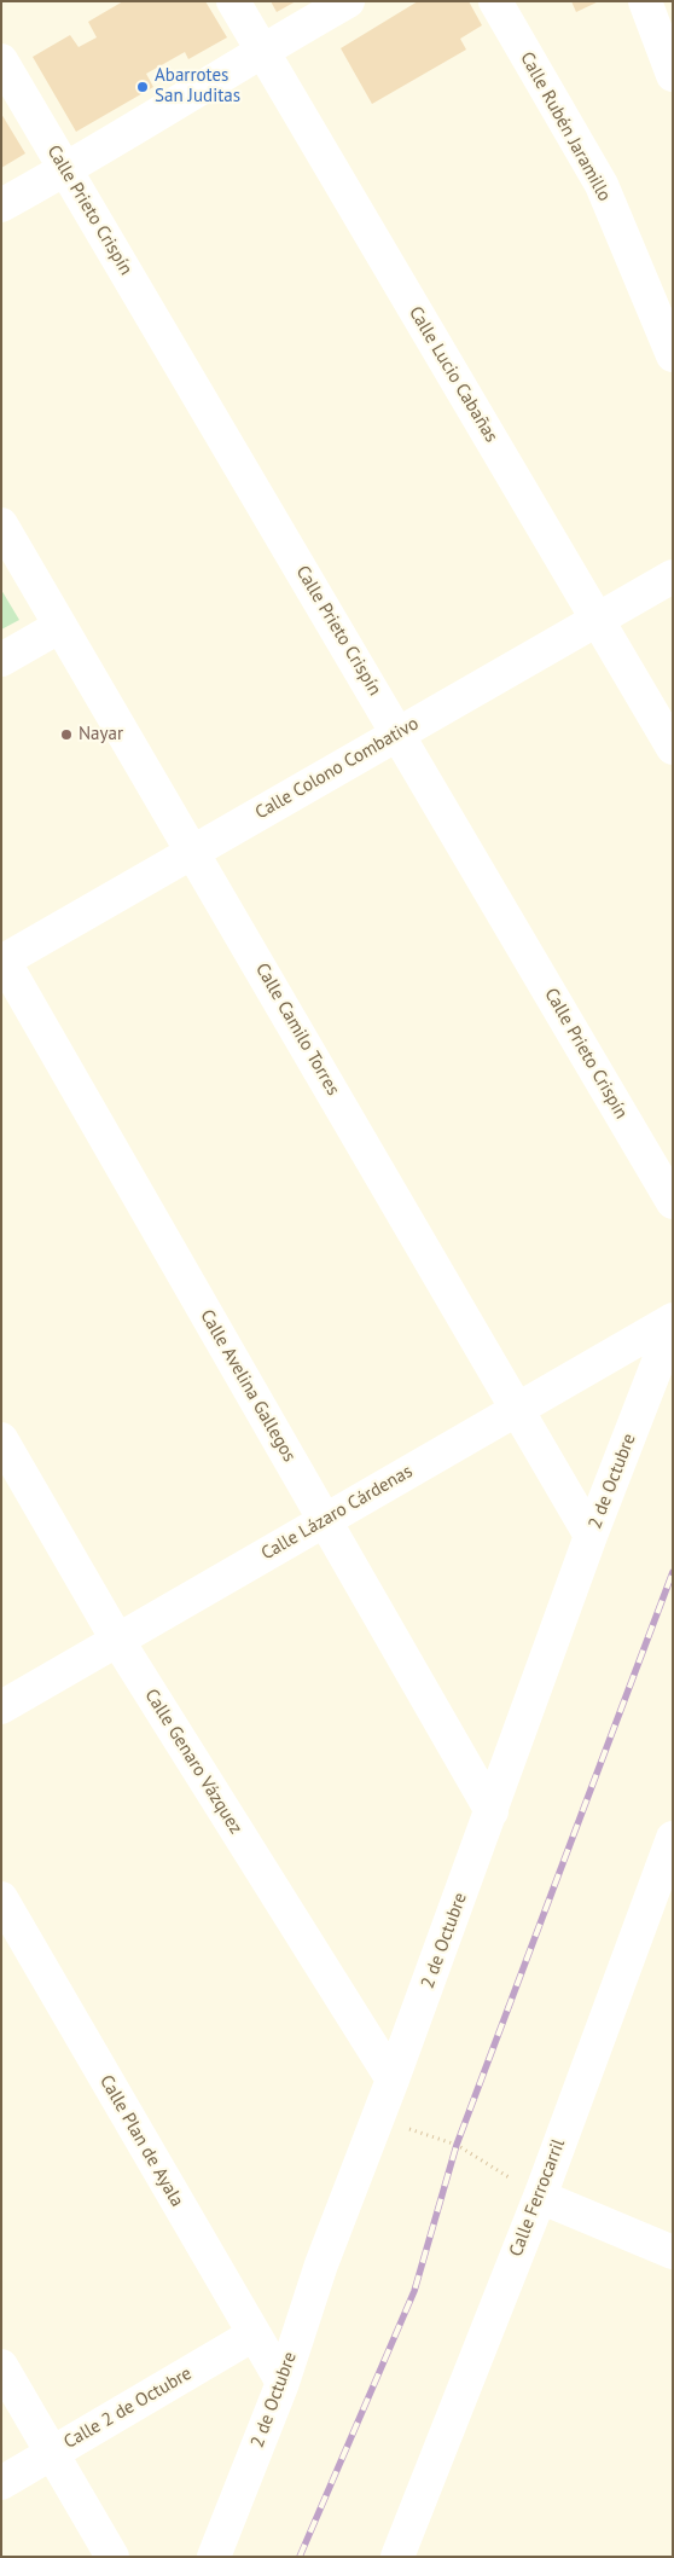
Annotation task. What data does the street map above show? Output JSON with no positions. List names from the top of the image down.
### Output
{
  "streets": {
    "street": [
      "Calle Rubén Jaramillo",
      "Calle Prieto Crispín",
      "Calle Lucio Cabañas",
      "Calle Colono Combativo",
      "Calle Camilo Torres",
      "Calle Avelina Gallegos",
      "2 de Octubre",
      "Calle Lázaro Cárdenas",
      "Calle Genaro Vázquez",
      "Calle Plan de Ayala",
      "Calle Ferrocarril",
      "Calle 2 de Octubre"
    ]
  },
  "crossings": [
    ["Calle Prieto Crispín", "Calle Colono Combativo"],
    ["Calle Lucio Cabañas", "Calle Colono Combativo"],
    ["Calle Colono Combativo", "Calle Camilo Torres"],
    ["Calle Colono Combativo", "Calle Avelina Gallegos"],
    ["Calle Camilo Torres", "2 de Octubre"],
    ["Calle Camilo Torres", "Calle Lázaro Cárdenas"],
    ["Calle Avelina Gallegos", "2 de Octubre"],
    ["Calle Avelina Gallegos", "Calle Lázaro Cárdenas"],
    ["2 de Octubre", "Calle Genaro Vázquez"],
    ["2 de Octubre", "Calle Plan de Ayala"],
    ["Calle Lázaro Cárdenas", "Calle Genaro Vázquez"],
    ["Calle Plan de Ayala", "Calle 2 de Octubre"]
  ],
  "places": ["Abarrotes San Juditas", "Nayar"]
}
